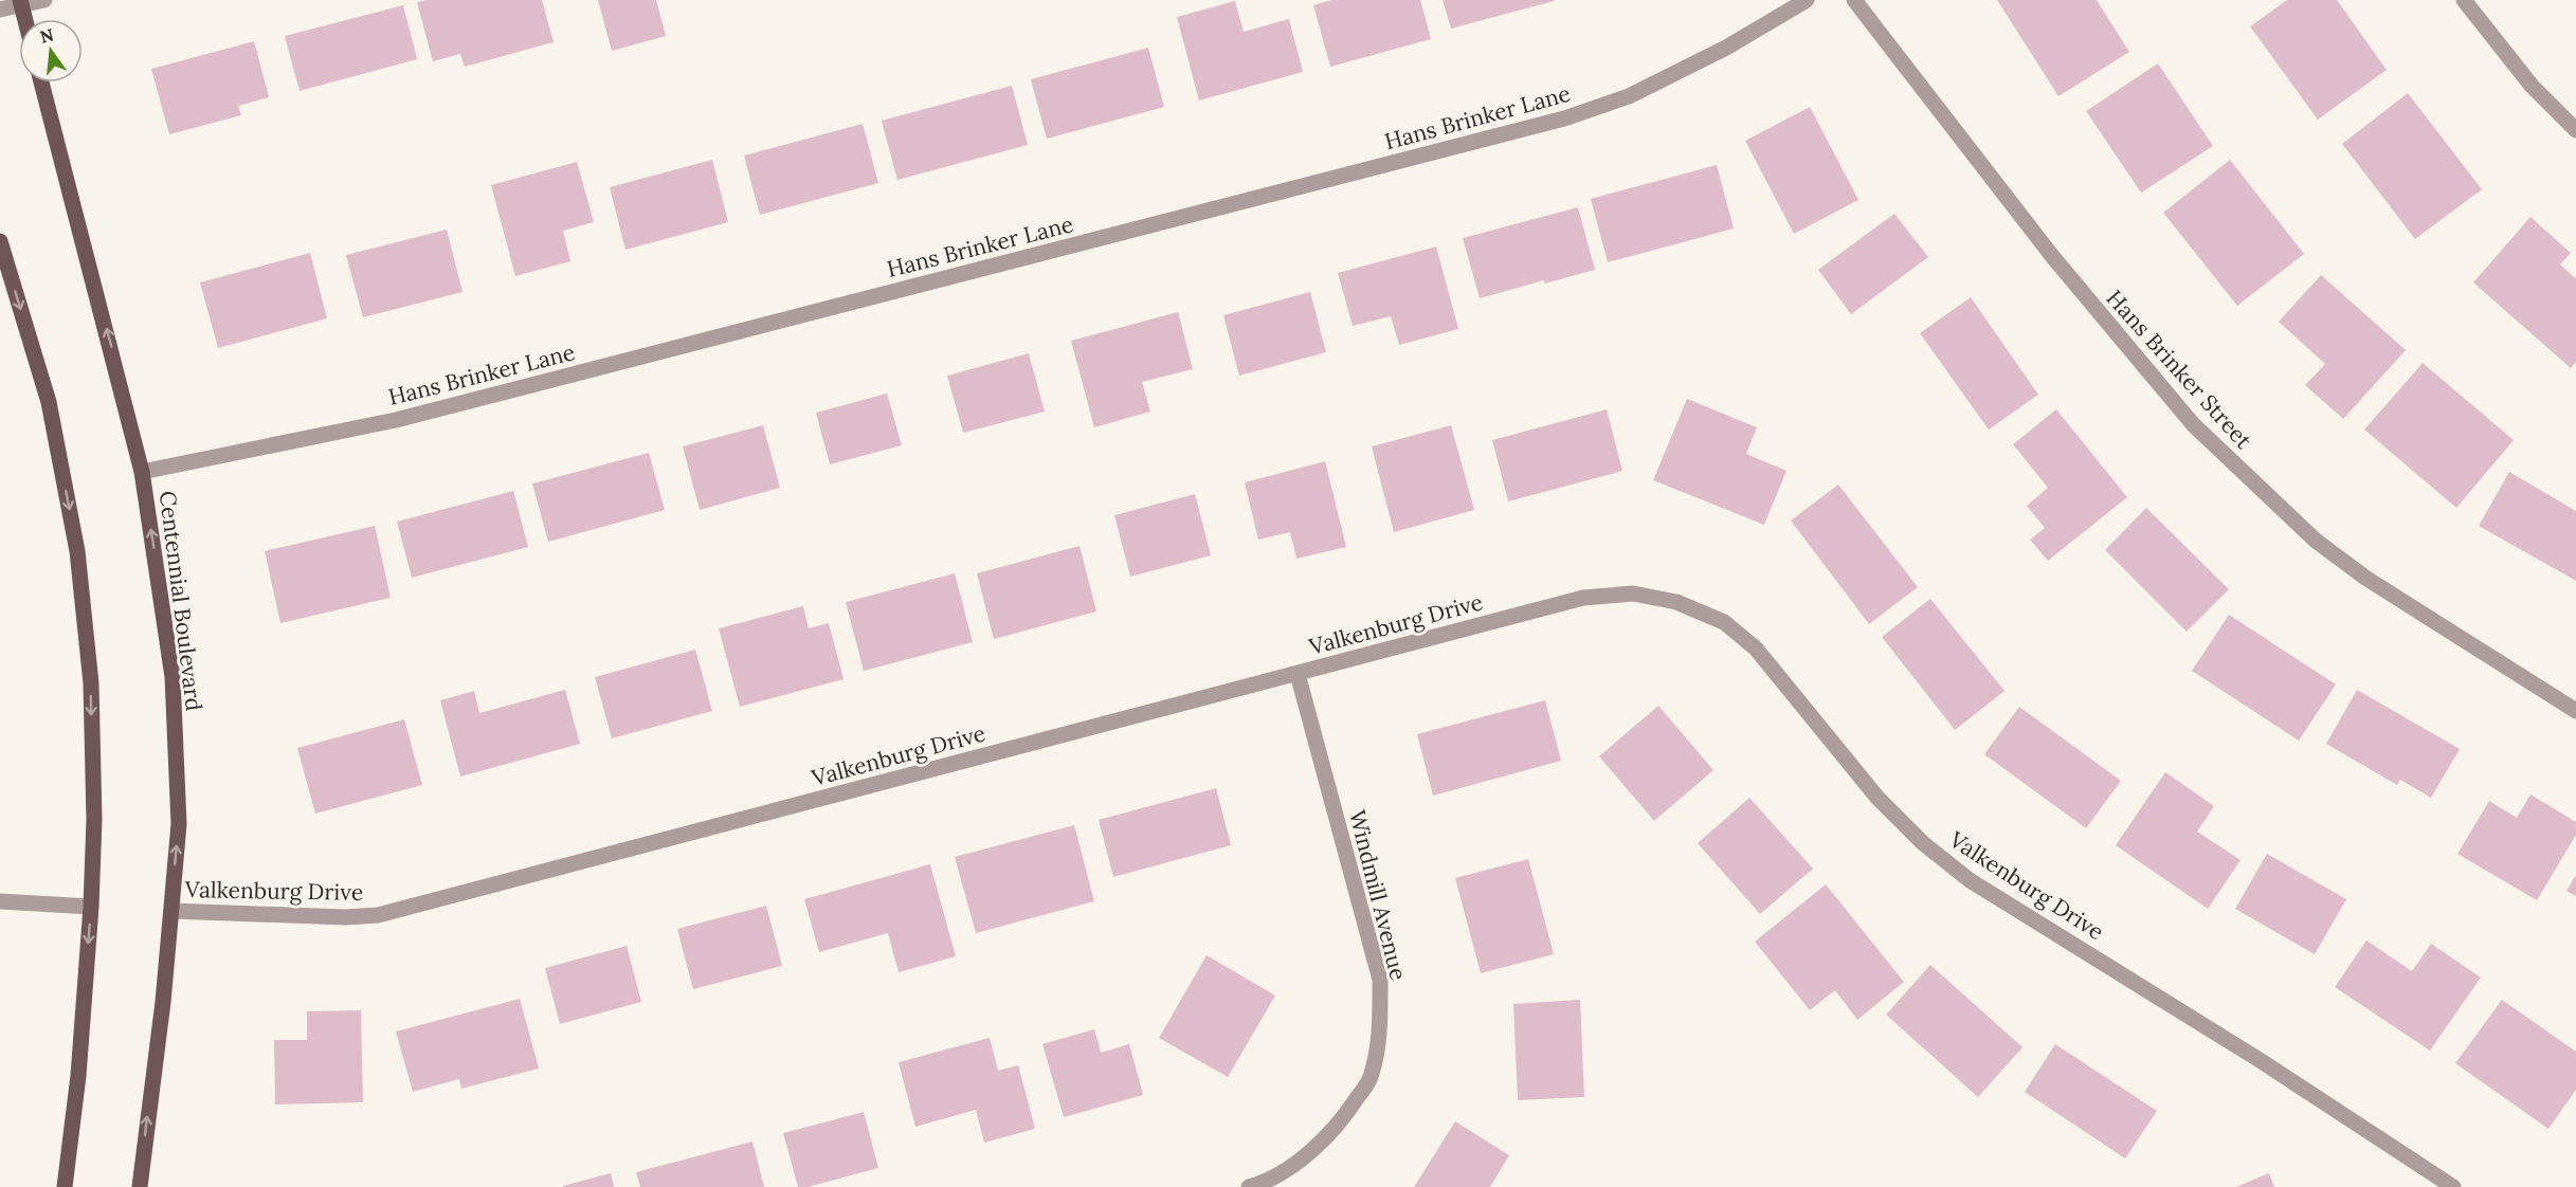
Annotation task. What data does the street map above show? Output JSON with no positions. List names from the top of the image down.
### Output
{
  "streets": {
    "main road": ["Centennial Boulevard"],
    "street": [
      "Hans Brinker Lane",
      "Hans Brinker Street",
      "Valkenburg Drive",
      "Windmill Avenue"
    ]
  },
  "crossings": [
    ["Hans Brinker Lane", "Centennial Boulevard"],
    ["Centennial Boulevard", "Valkenburg Drive"],
    ["Valkenburg Drive", "Windmill Avenue"]
  ],
  "north": "top"
}
